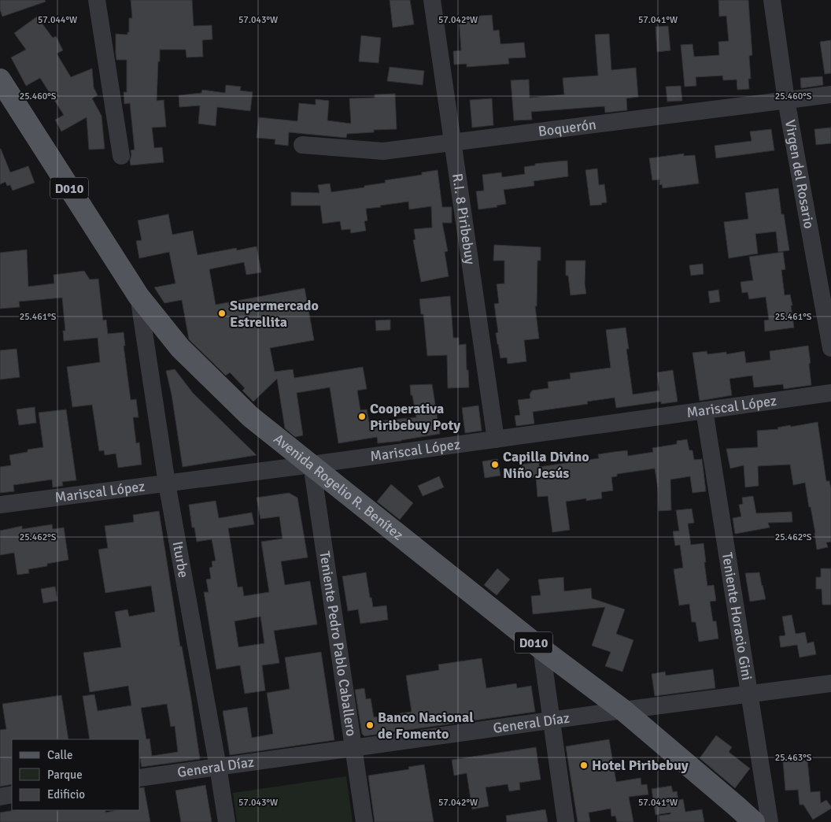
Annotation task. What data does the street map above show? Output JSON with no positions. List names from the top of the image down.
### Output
{
  "streets": {
    "main road": ["D010", "Avenida Rogelio R. Benítez"],
    "street": [
      "Boquerón",
      "Virgen del Rosario",
      "R.I. 8 Piribebuy",
      "Mariscal López",
      "Iturbe",
      "Teniente Horacio Gini",
      "Teniente Pedro Pablo Caballero",
      "General Díaz"
    ]
  },
  "crossings": [
    ["Boquerón", "Virgen del Rosario"],
    ["Boquerón", "R.I. 8 Piribebuy"],
    ["R.I. 8 Piribebuy", "Mariscal López"],
    ["Mariscal López", "Avenida Rogelio R. Benítez"],
    ["Mariscal López", "Iturbe"],
    ["Mariscal López", "Teniente Horacio Gini"],
    ["Mariscal López", "Teniente Pedro Pablo Caballero"],
    ["Avenida Rogelio R. Benítez", "Iturbe"],
    ["Avenida Rogelio R. Benítez", "Teniente Pedro Pablo Caballero"],
    ["Avenida Rogelio R. Benítez", "General Díaz"],
    ["Iturbe", "General Díaz"],
    ["Teniente Horacio Gini", "General Díaz"],
    ["Teniente Pedro Pablo Caballero", "General Díaz"]
  ],
  "places": [
    "Supermercado Estrellita",
    "Cooperativa Piribebuy Poty",
    "Capilla Divino Niño Jesús",
    "Banco Nacional de Fomento",
    "Hotel Piribebuy"
  ],
  "legend": ["Calle", "Parque", "Edificio"],
  "coordinates": [
    "57.044°W",
    "57.043°W",
    "57.042°W",
    "57.041°W",
    "25.460°S",
    "25.461°S",
    "25.462°S",
    "25.463°S"
  ]
}
